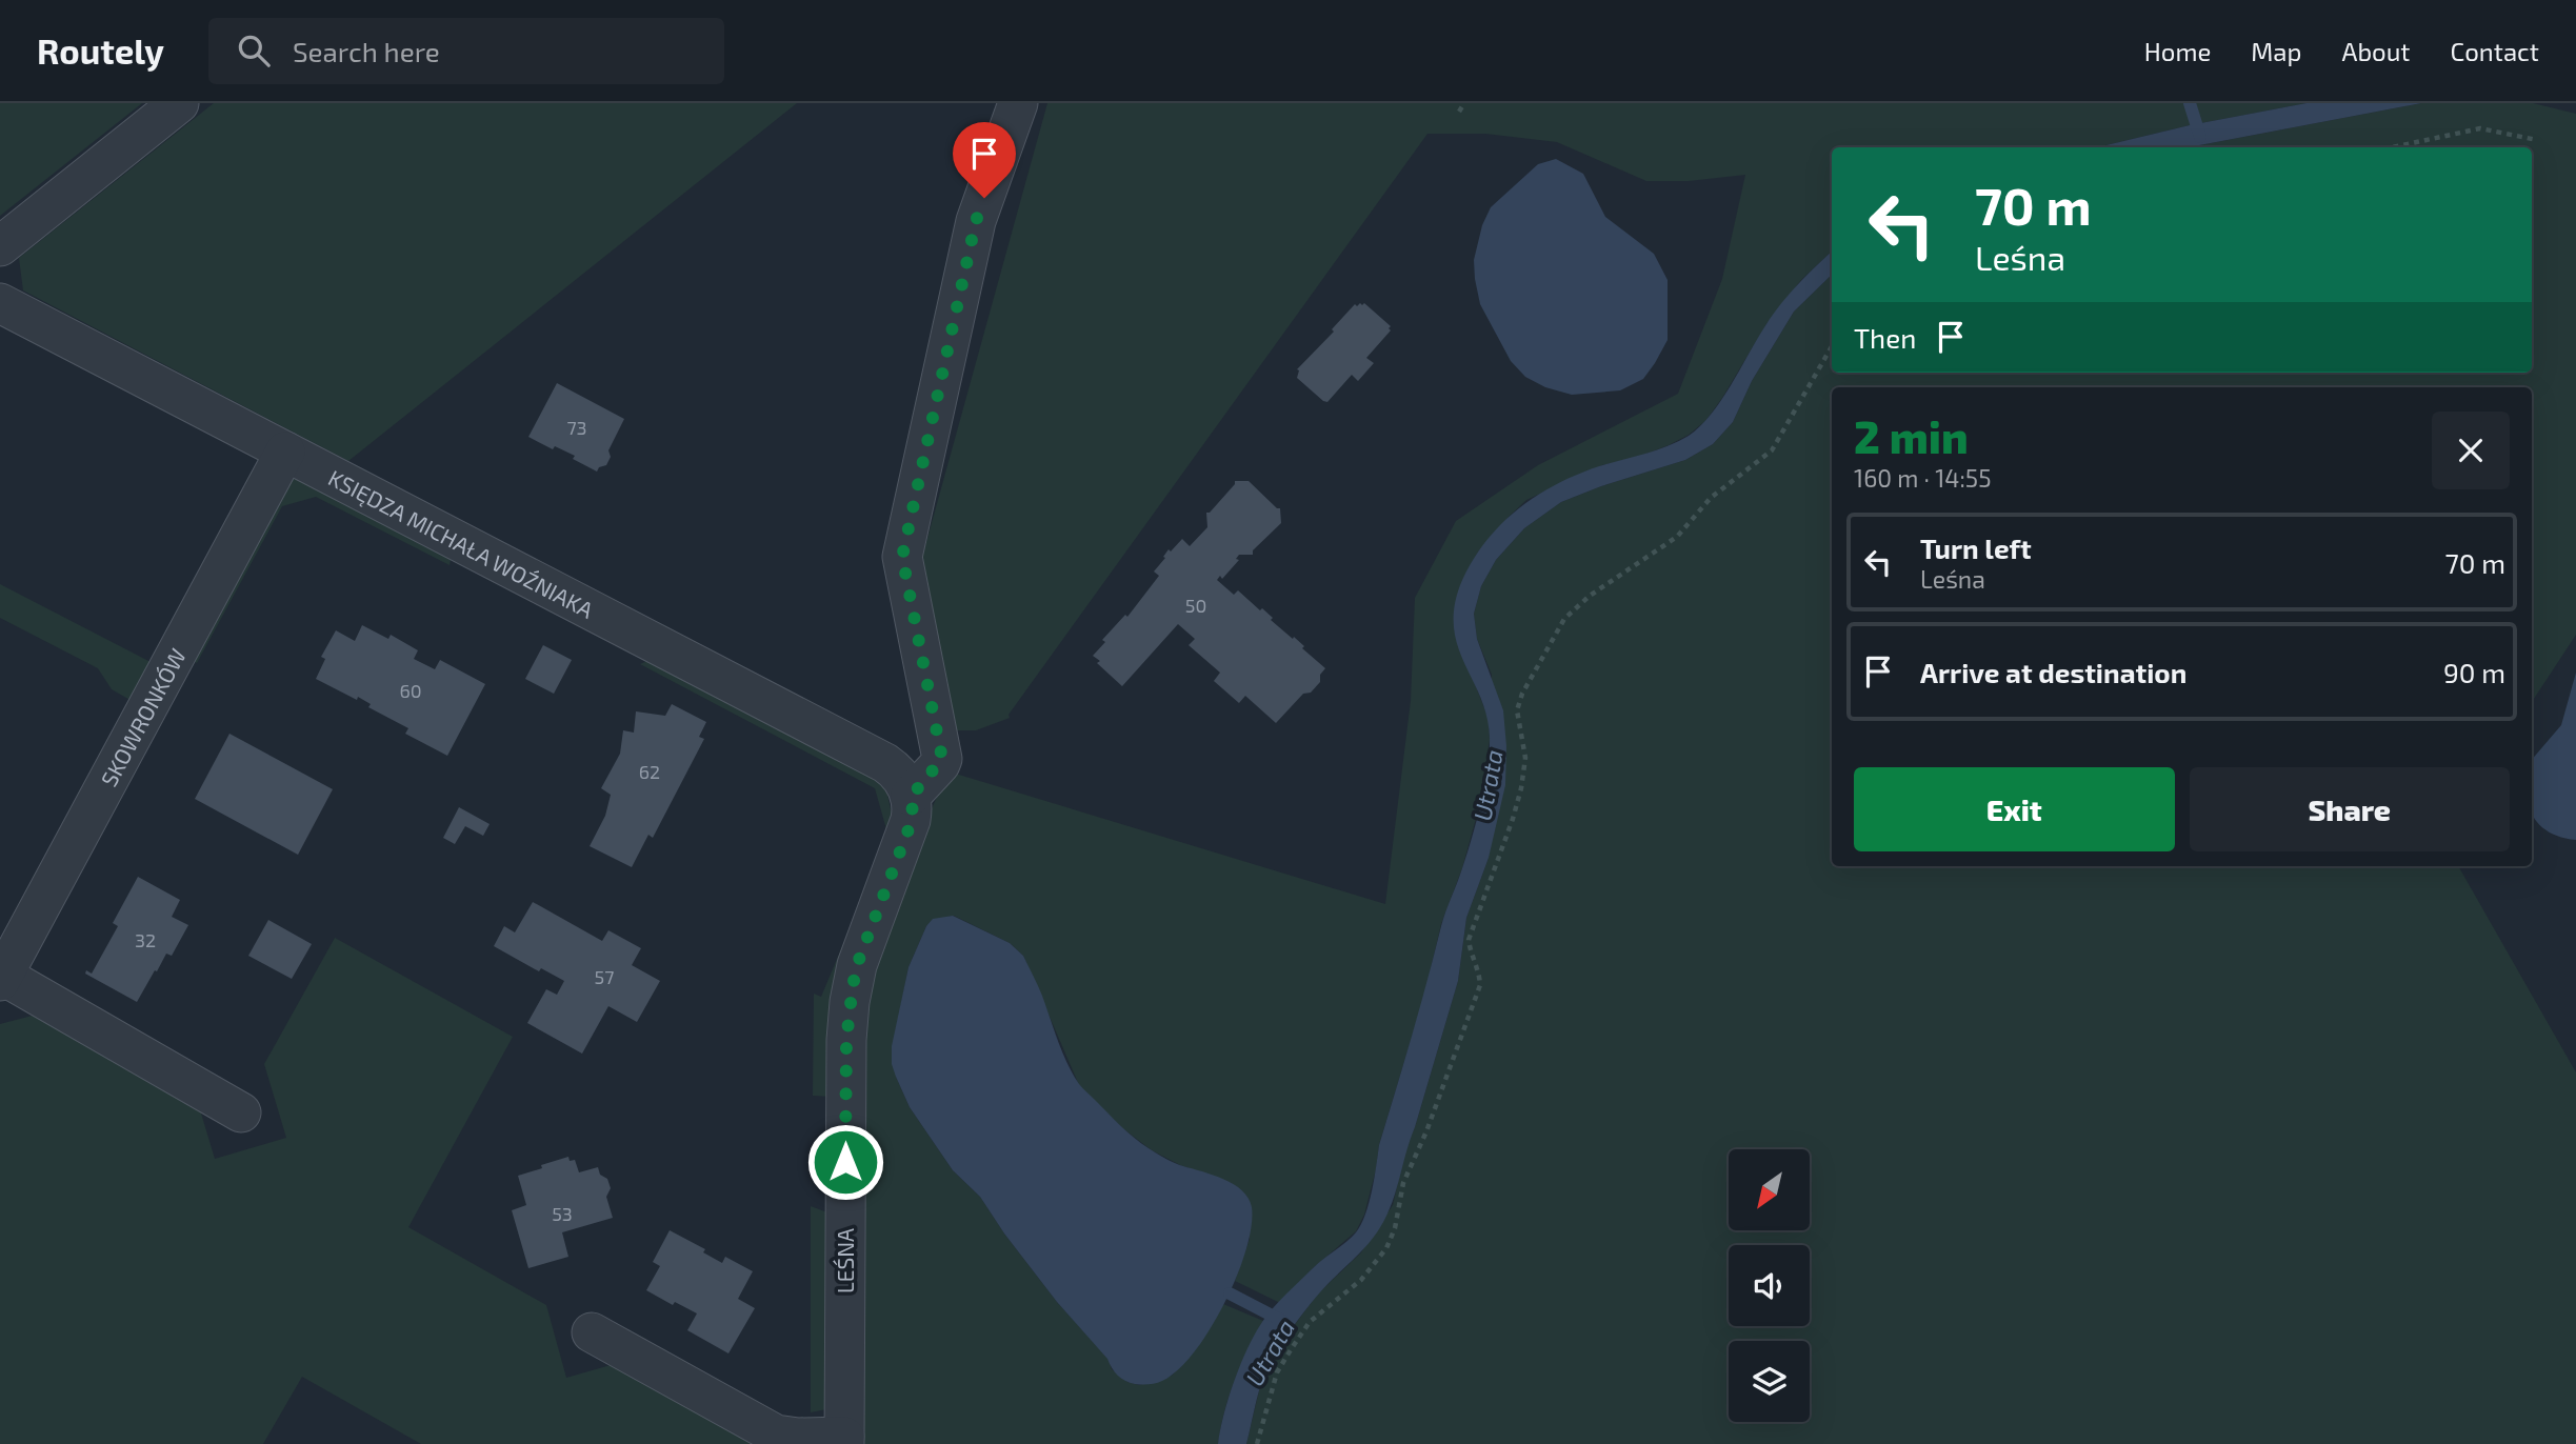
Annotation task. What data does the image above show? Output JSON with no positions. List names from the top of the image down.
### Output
{
  "streets": {
    "street": ["KSIĘDZA MICHAŁA WOŹNIAKA", "SKOWRONKÓW", "LEŚNA"]
  },
  "crossings": [
    ["KSIĘDZA MICHAŁA WOŹNIAKA", "SKOWRONKÓW"],
    ["KSIĘDZA MICHAŁA WOŹNIAKA", "LEŚNA"]
  ],
  "water": ["Utrata"],
  "house_numbers": [
    "73",
    "50",
    "60",
    "62",
    "32",
    "57",
    "53"
  ],
  "north": "bottom left",
  "page": {
    "header": "Routely",
    "search": "Search here",
    "nav": [
      "Home",
      "Map",
      "About",
      "Contact"
    ],
    "turn": ["70 m", "Leśna"],
    "then": "Then",
    "heading": ["2 min", "160 m · 14:55"],
    "list": [
      {
        "name": "Turn left",
        "note": "Leśna",
        "value": "70 m"
      },
      {
        "name": "Arrive at destination",
        "value": "90 m"
      }
    ],
    "buttons": ["Exit", "Share"]
  }
}
